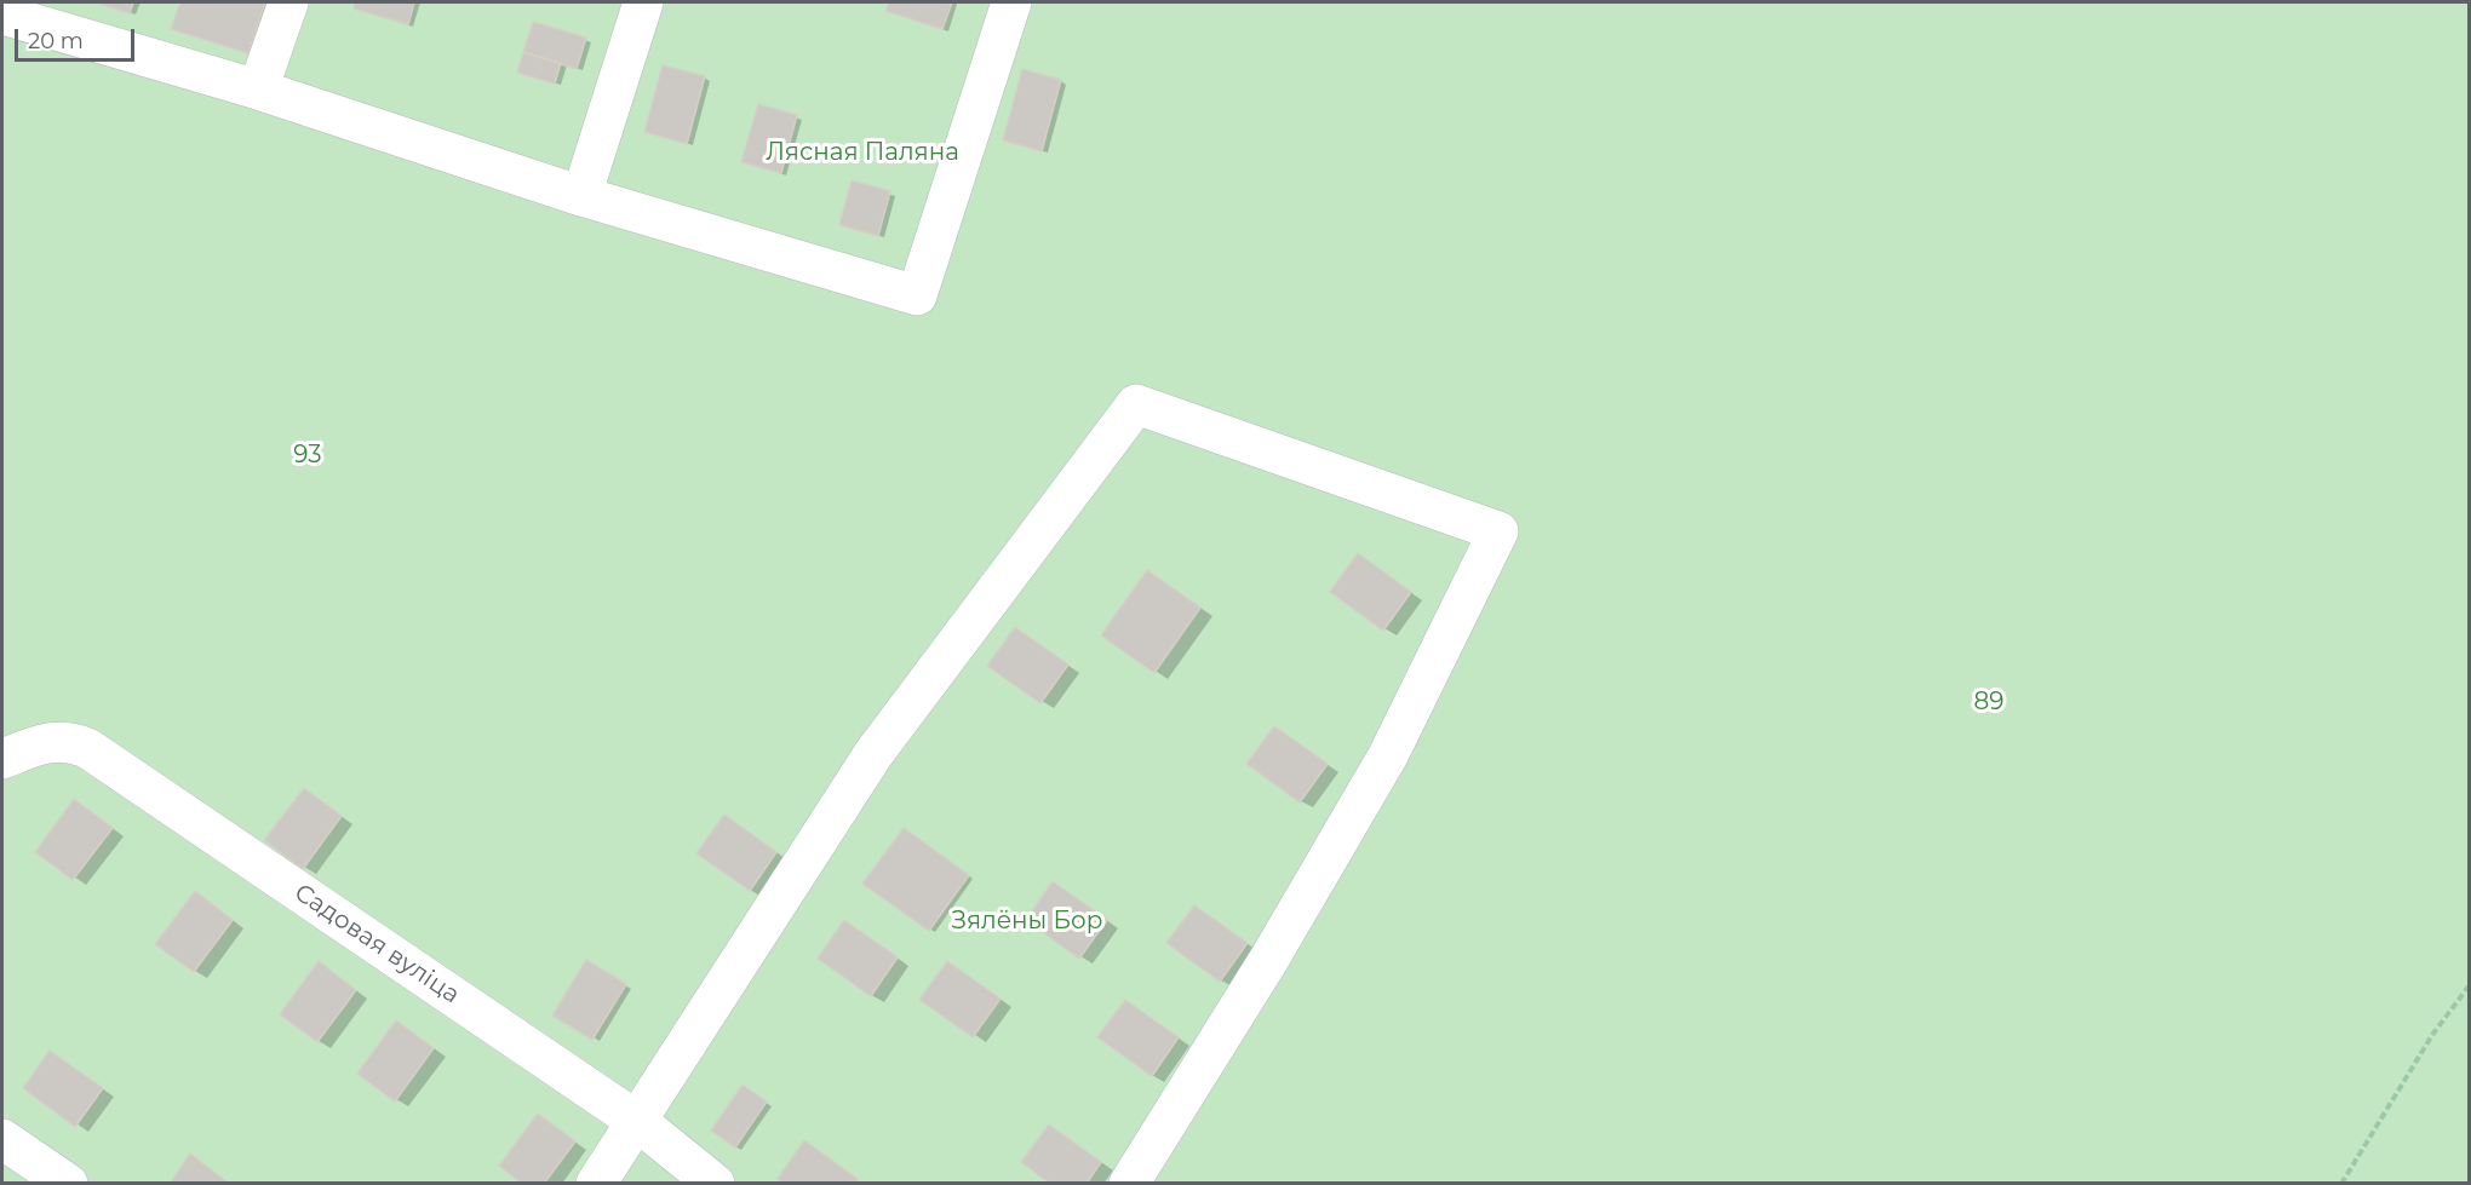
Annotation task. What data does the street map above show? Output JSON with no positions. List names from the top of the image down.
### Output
{
  "streets": {
    "street": ["Садовая вуліца"]
  },
  "parks": [
    "Лясная Паляна",
    "93",
    "89",
    "Зялёны Бор"
  ],
  "scale_bar": "20 m"
}
